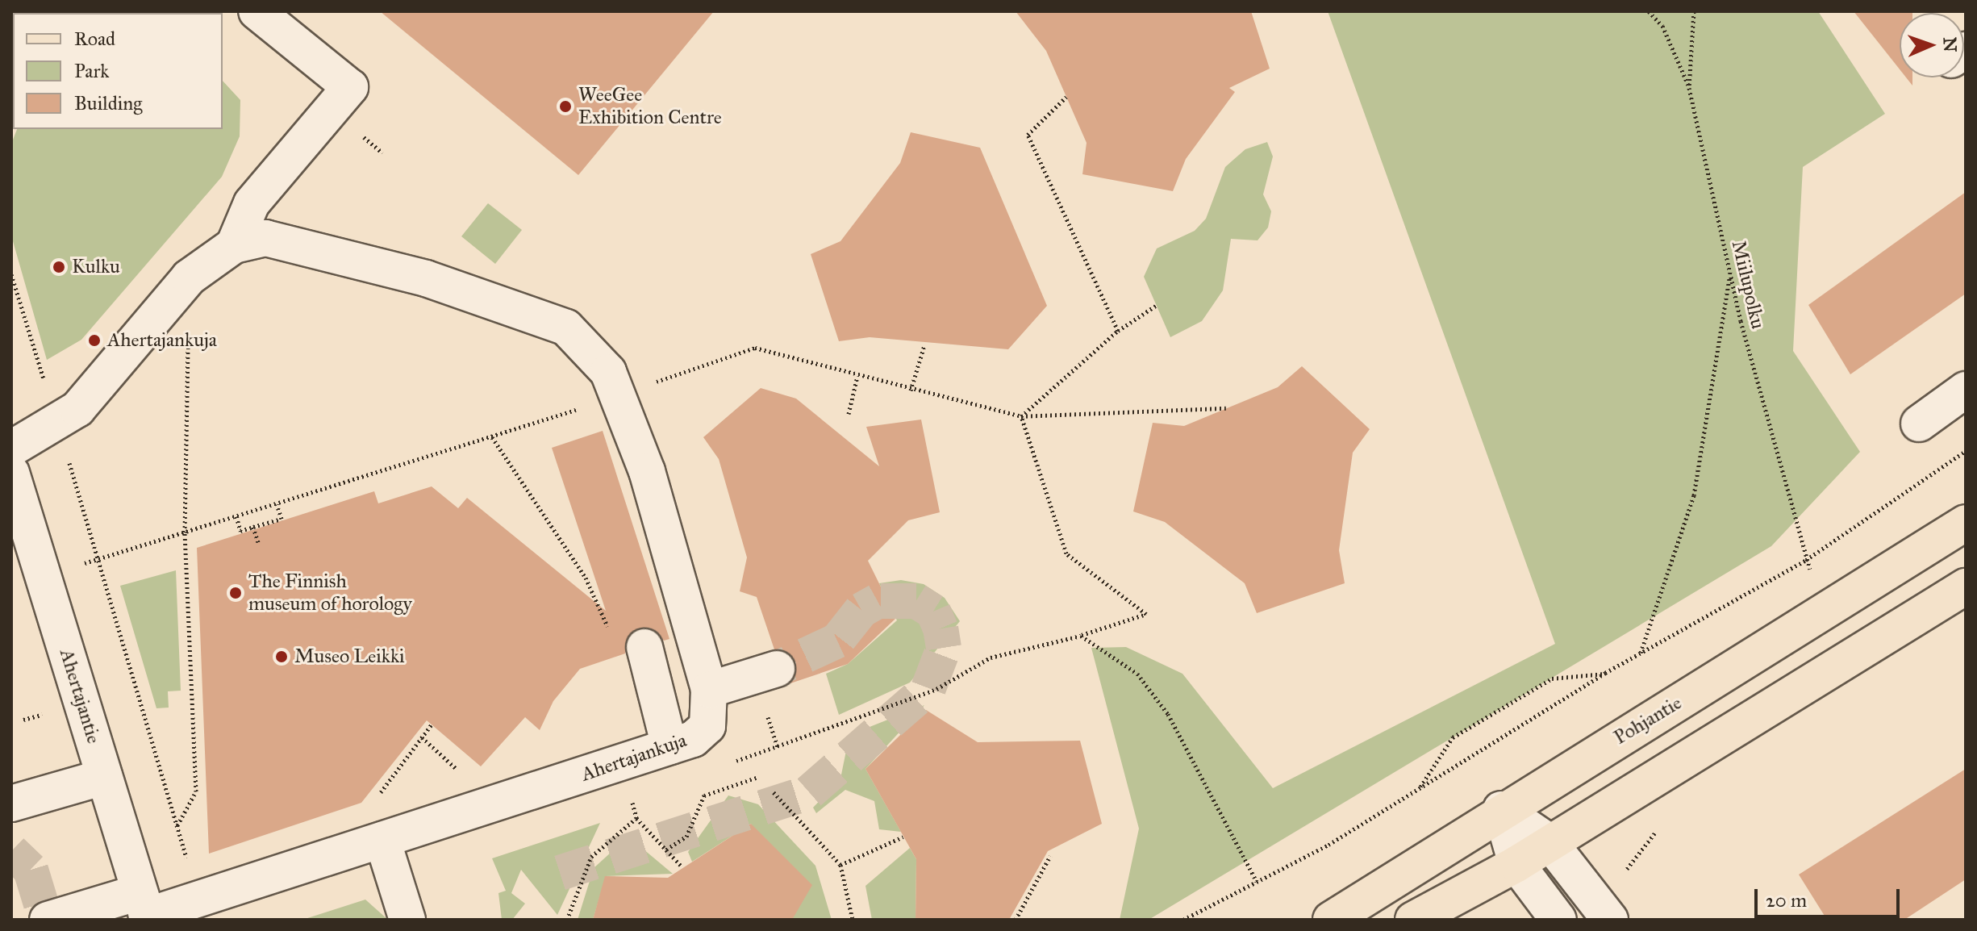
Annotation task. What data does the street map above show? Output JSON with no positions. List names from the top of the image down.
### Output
{
  "streets": {
    "main road": ["Pohjantie"],
    "street": ["Ahertajantie", "Ahertajankuja"],
    "path": ["Miilupolku"]
  },
  "crossings": [
    ["Ahertajantie", "Ahertajankuja"]
  ],
  "places": [
    "WeeGee Exhibition Centre",
    "Kulku",
    "Ahertajankuja",
    "The Finnish museum of horology",
    "Museo Leikki"
  ],
  "legend": ["Road", "Park", "Building"],
  "scale_bar": "20 m",
  "north": "right"
}
